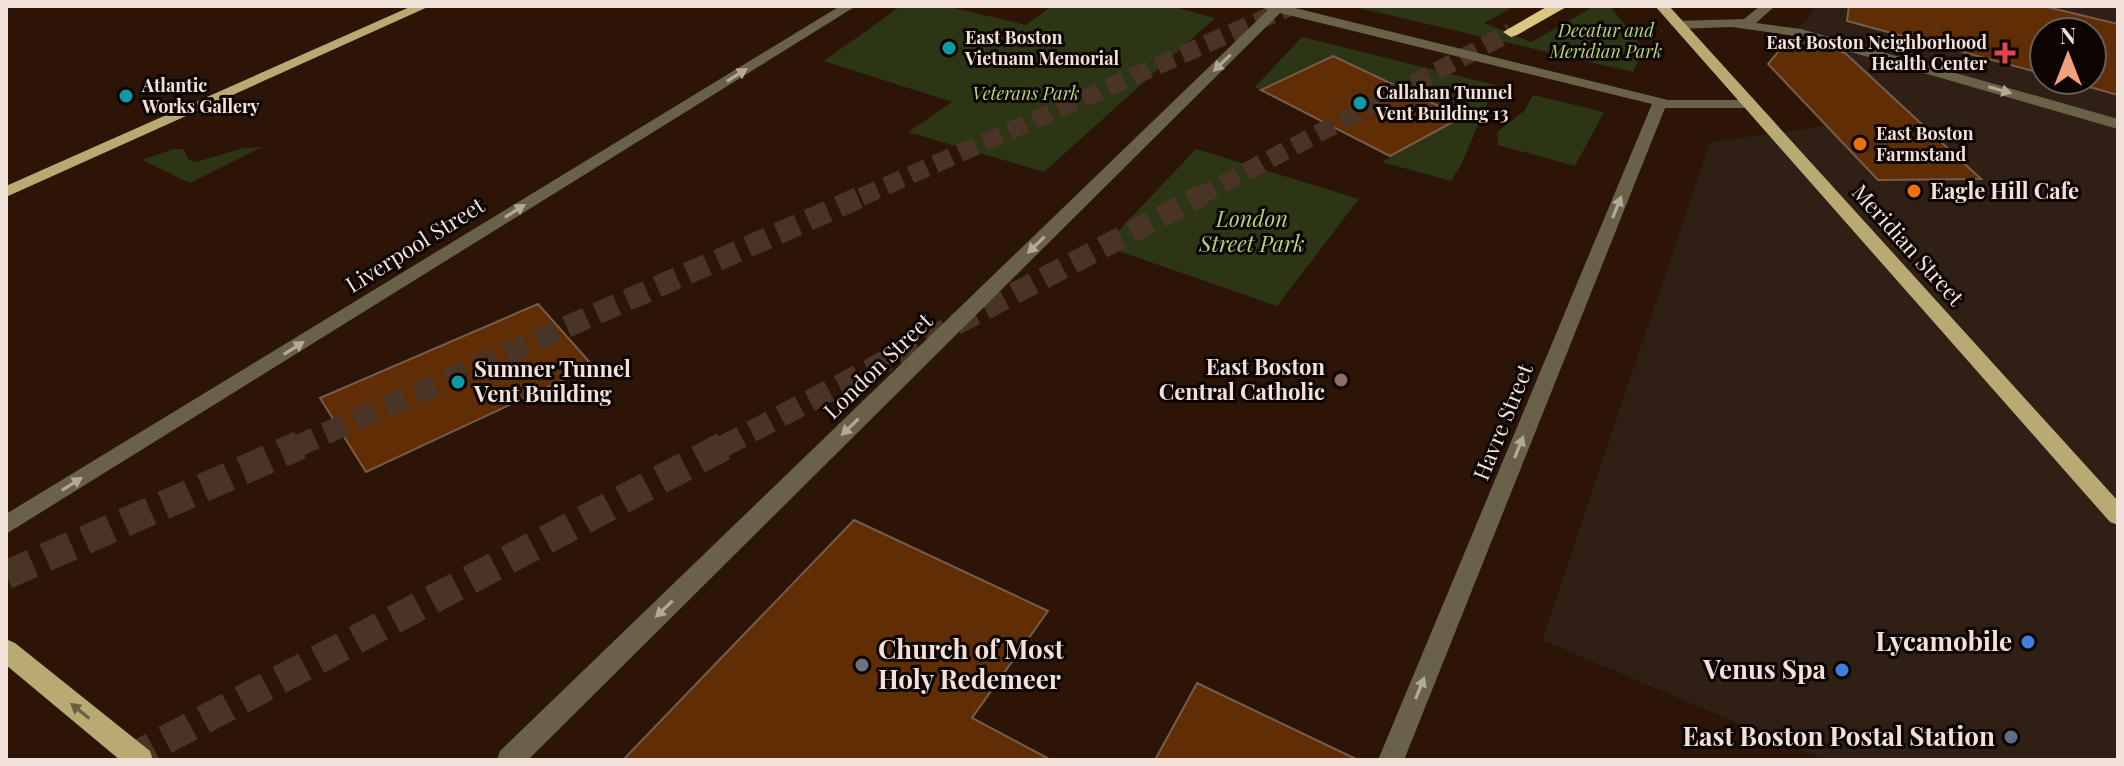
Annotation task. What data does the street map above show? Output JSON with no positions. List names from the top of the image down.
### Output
{
  "streets": {
    "main road": ["Meridian Street"],
    "street": ["Liverpool Street", "London Street", "Havre Street"]
  },
  "one_way": ["Liverpool Street", "London Street", "Havre Street"],
  "parks": ["Decatur and Meridian Park", "Veterans Park", "London Street Park"],
  "places": {
    "other": [
      "East Boston Vietnam Memorial",
      "Atlantic Works Gallery",
      "Callahan Tunnel Vent Building 13",
      "East Boston Farmstand",
      "Eagle Hill Cafe",
      "East Boston Central Catholic",
      "Sumner Tunnel Vent Building",
      "Lycamobile",
      "Church of Most Holy Redemeer",
      "Venus Spa",
      "East Boston Postal Station"
    ],
    "health": ["East Boston Neighborhood Health Center"]
  },
  "north": "top"
}
